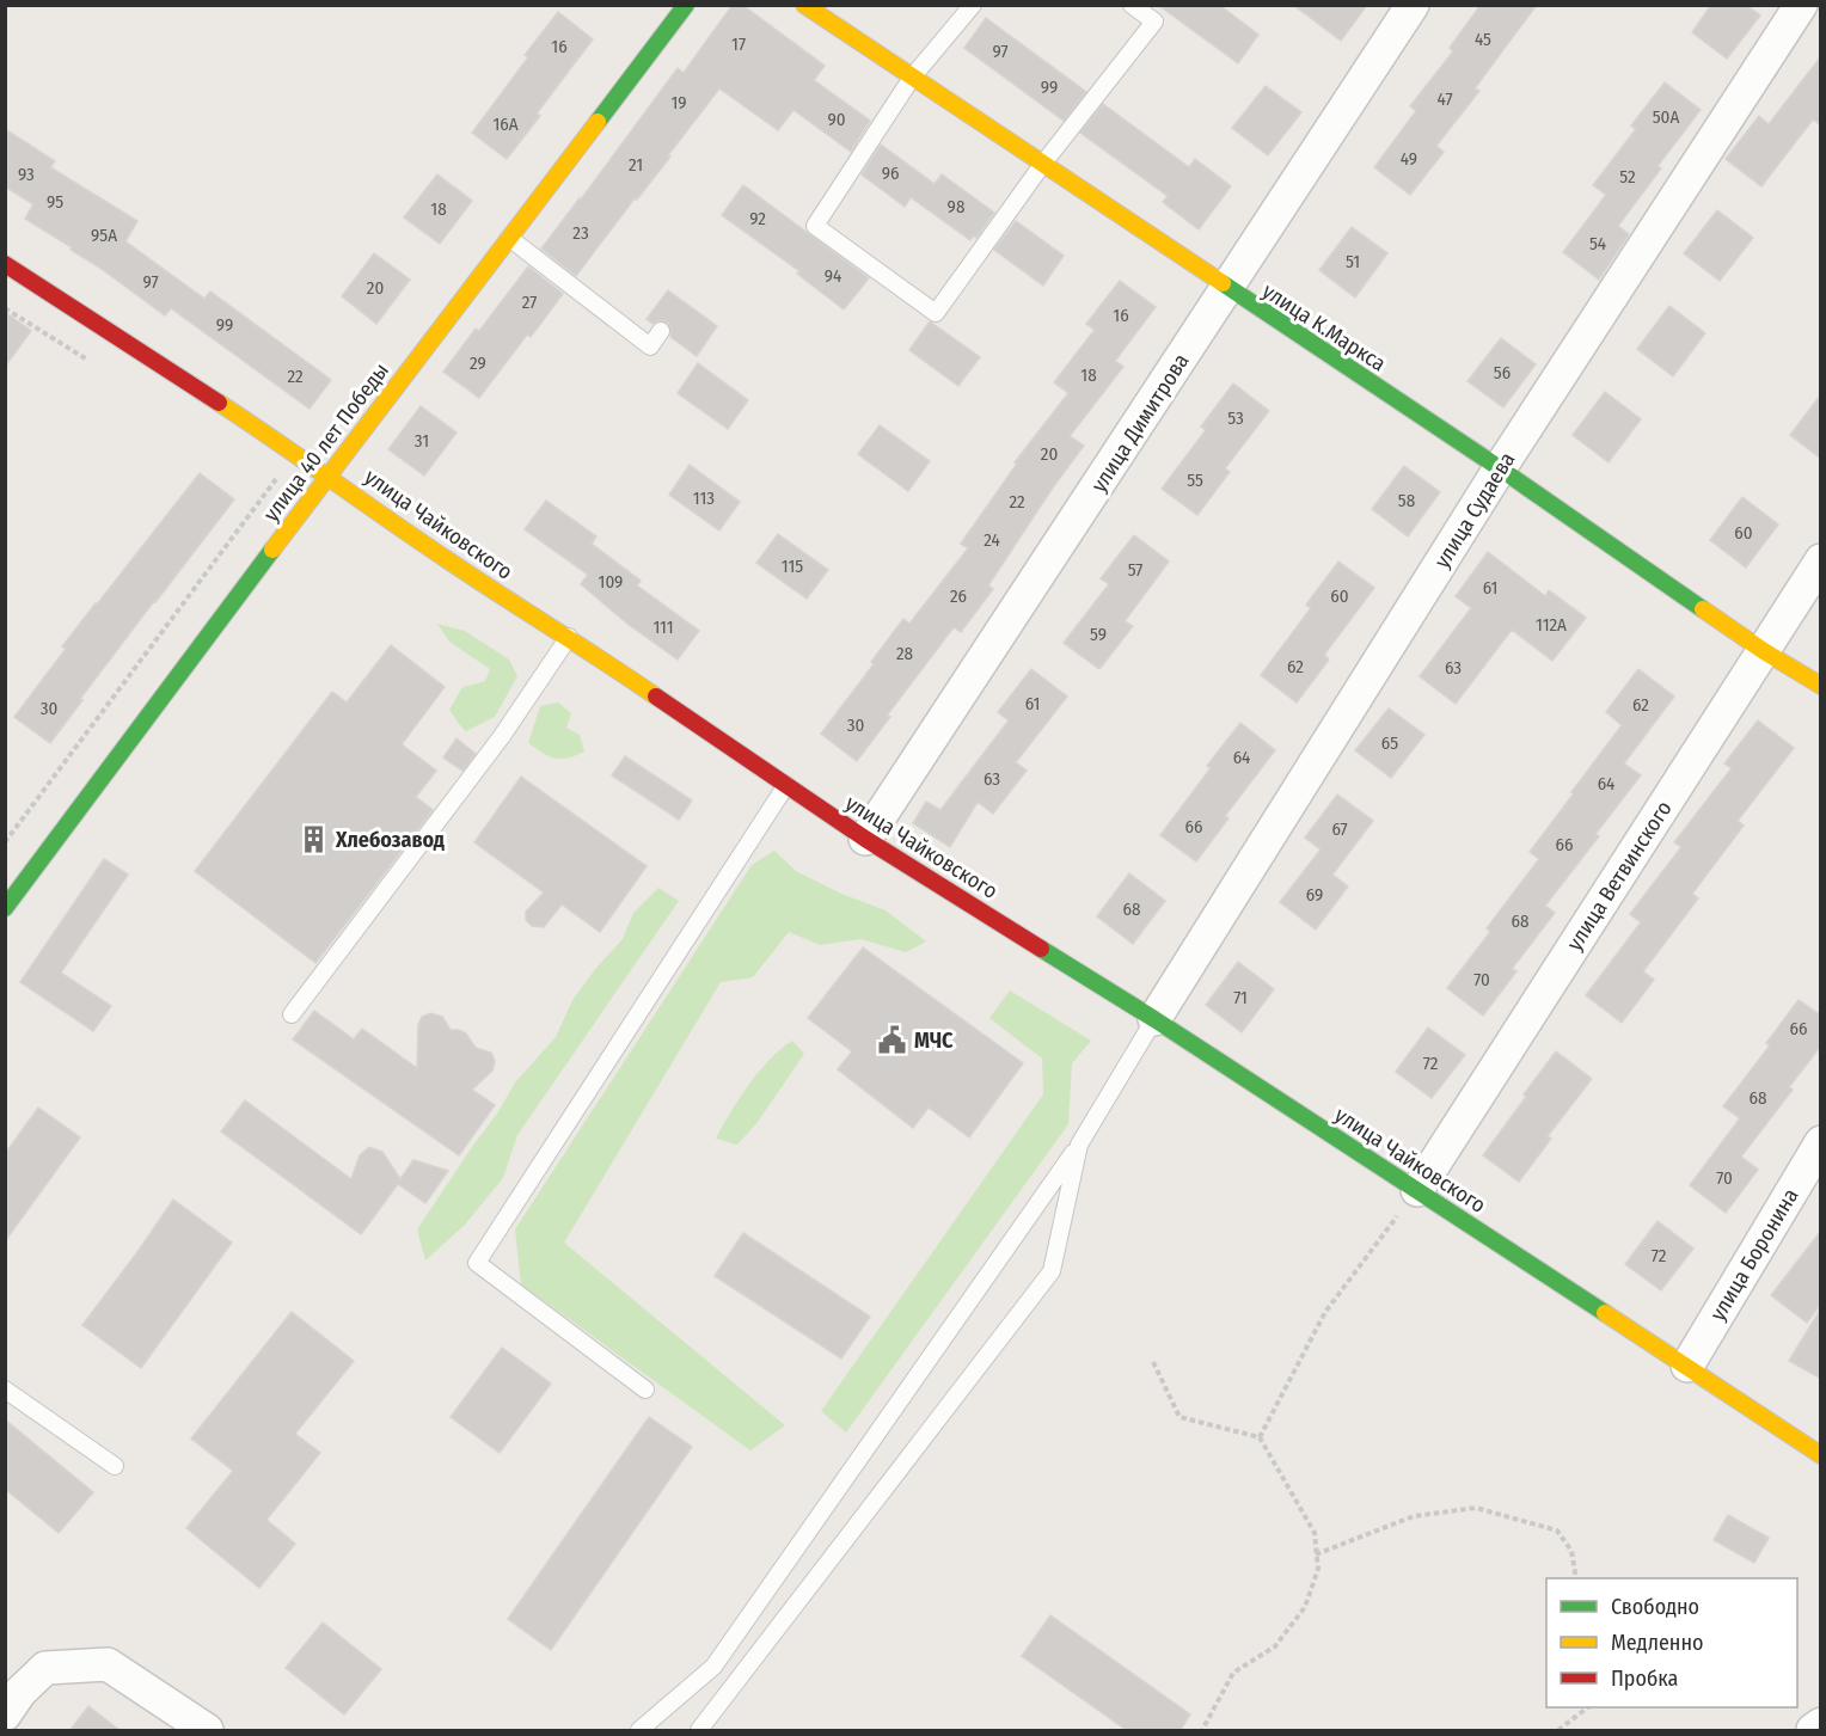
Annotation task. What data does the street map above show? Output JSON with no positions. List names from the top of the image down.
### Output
{
  "streets": {
    "street": [
      "улица К.Маркса",
      "улица Димитрова",
      "улица 40 лет Победы",
      "улица Судаева",
      "улица Чайковского",
      "улица Ветвинского",
      "улица Боронина"
    ]
  },
  "crossings": [
    ["улица К.Маркса", "улица Димитрова"],
    ["улица К.Маркса", "улица Судаева"],
    ["улица К.Маркса", "улица Ветвинского"],
    ["улица Димитрова", "улица Чайковского"],
    ["улица 40 лет Победы", "улица Чайковского"],
    ["улица Судаева", "улица Чайковского"],
    ["улица Чайковского", "улица Ветвинского"],
    ["улица Чайковского", "улица Боронина"]
  ],
  "places": {
    "building": ["Хлебозавод"],
    "public building": ["МЧС"]
  },
  "house_numbers": [
    "45",
    "17",
    "16",
    "97",
    "99",
    "47",
    "19",
    "50А",
    "90",
    "16А",
    "49",
    "21",
    "96",
    "93",
    "52",
    "95",
    "98",
    "18",
    "92",
    "23",
    "95А",
    "54",
    "51",
    "94",
    "97",
    "20",
    "27",
    "16",
    "99",
    "29",
    "56",
    "18",
    "22",
    "53",
    "31",
    "20",
    "55",
    "113",
    "58",
    "22",
    "60",
    "24",
    "115",
    "57",
    "109",
    "61",
    "26",
    "60",
    "112А",
    "111",
    "59",
    "28",
    "62",
    "63",
    "61",
    "62",
    "30",
    "30",
    "65",
    "64",
    "63",
    "64",
    "66",
    "67",
    "66",
    "69",
    "68",
    "68",
    "70",
    "71",
    "66",
    "72",
    "68",
    "70",
    "72"
  ],
  "legend": ["Свободно", "Медленно", "Пробка"]
}
